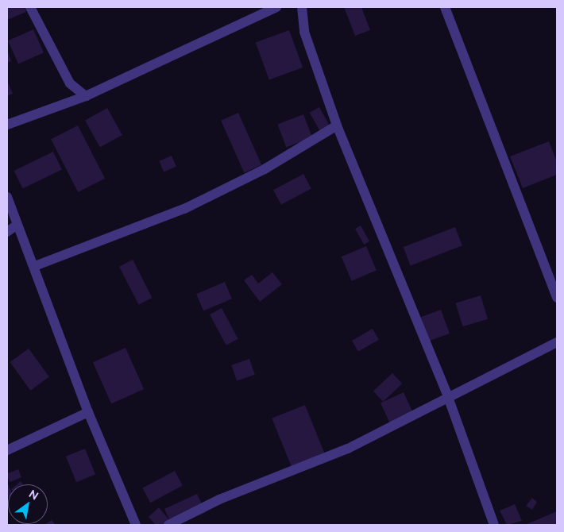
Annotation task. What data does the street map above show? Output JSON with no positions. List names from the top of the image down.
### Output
{
  "north": "top right"
}
